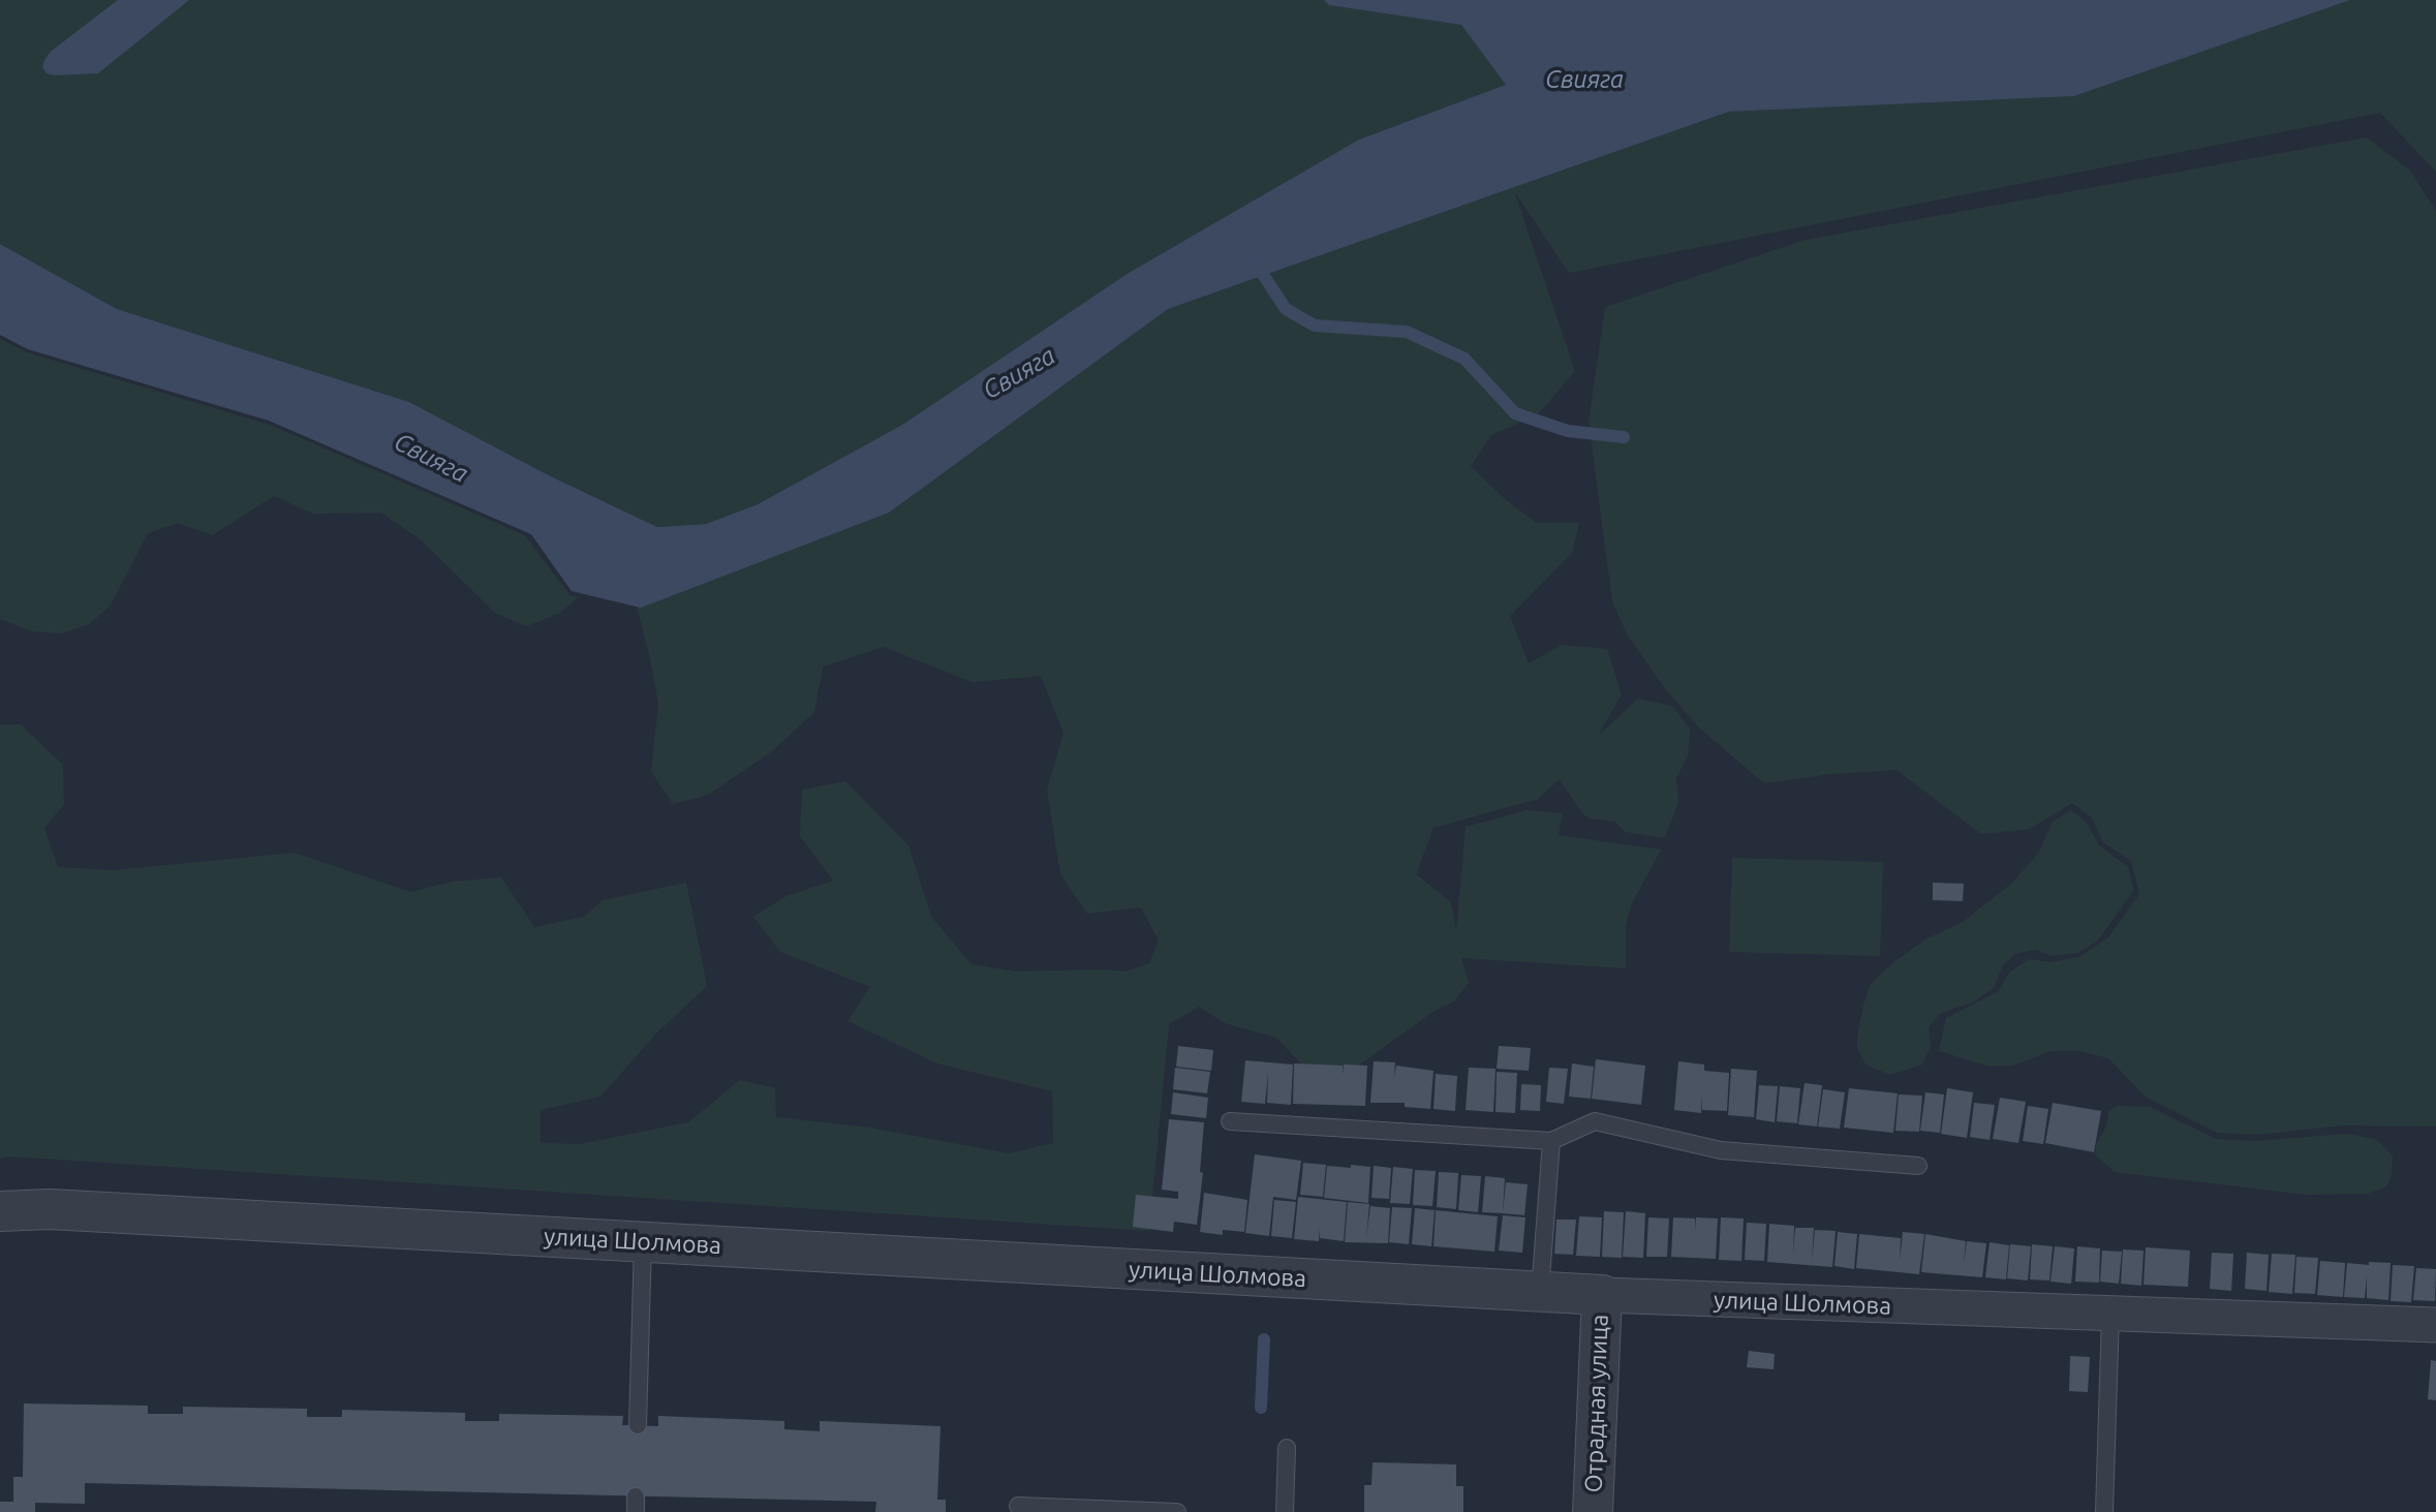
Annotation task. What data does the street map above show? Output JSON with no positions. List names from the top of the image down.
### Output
{
  "streets": {
    "street": ["улица Шолмова", "Отрадная улица"]
  },
  "crossings": [
    ["улица Шолмова", "Отрадная улица"]
  ],
  "water": ["Свияга"]
}
